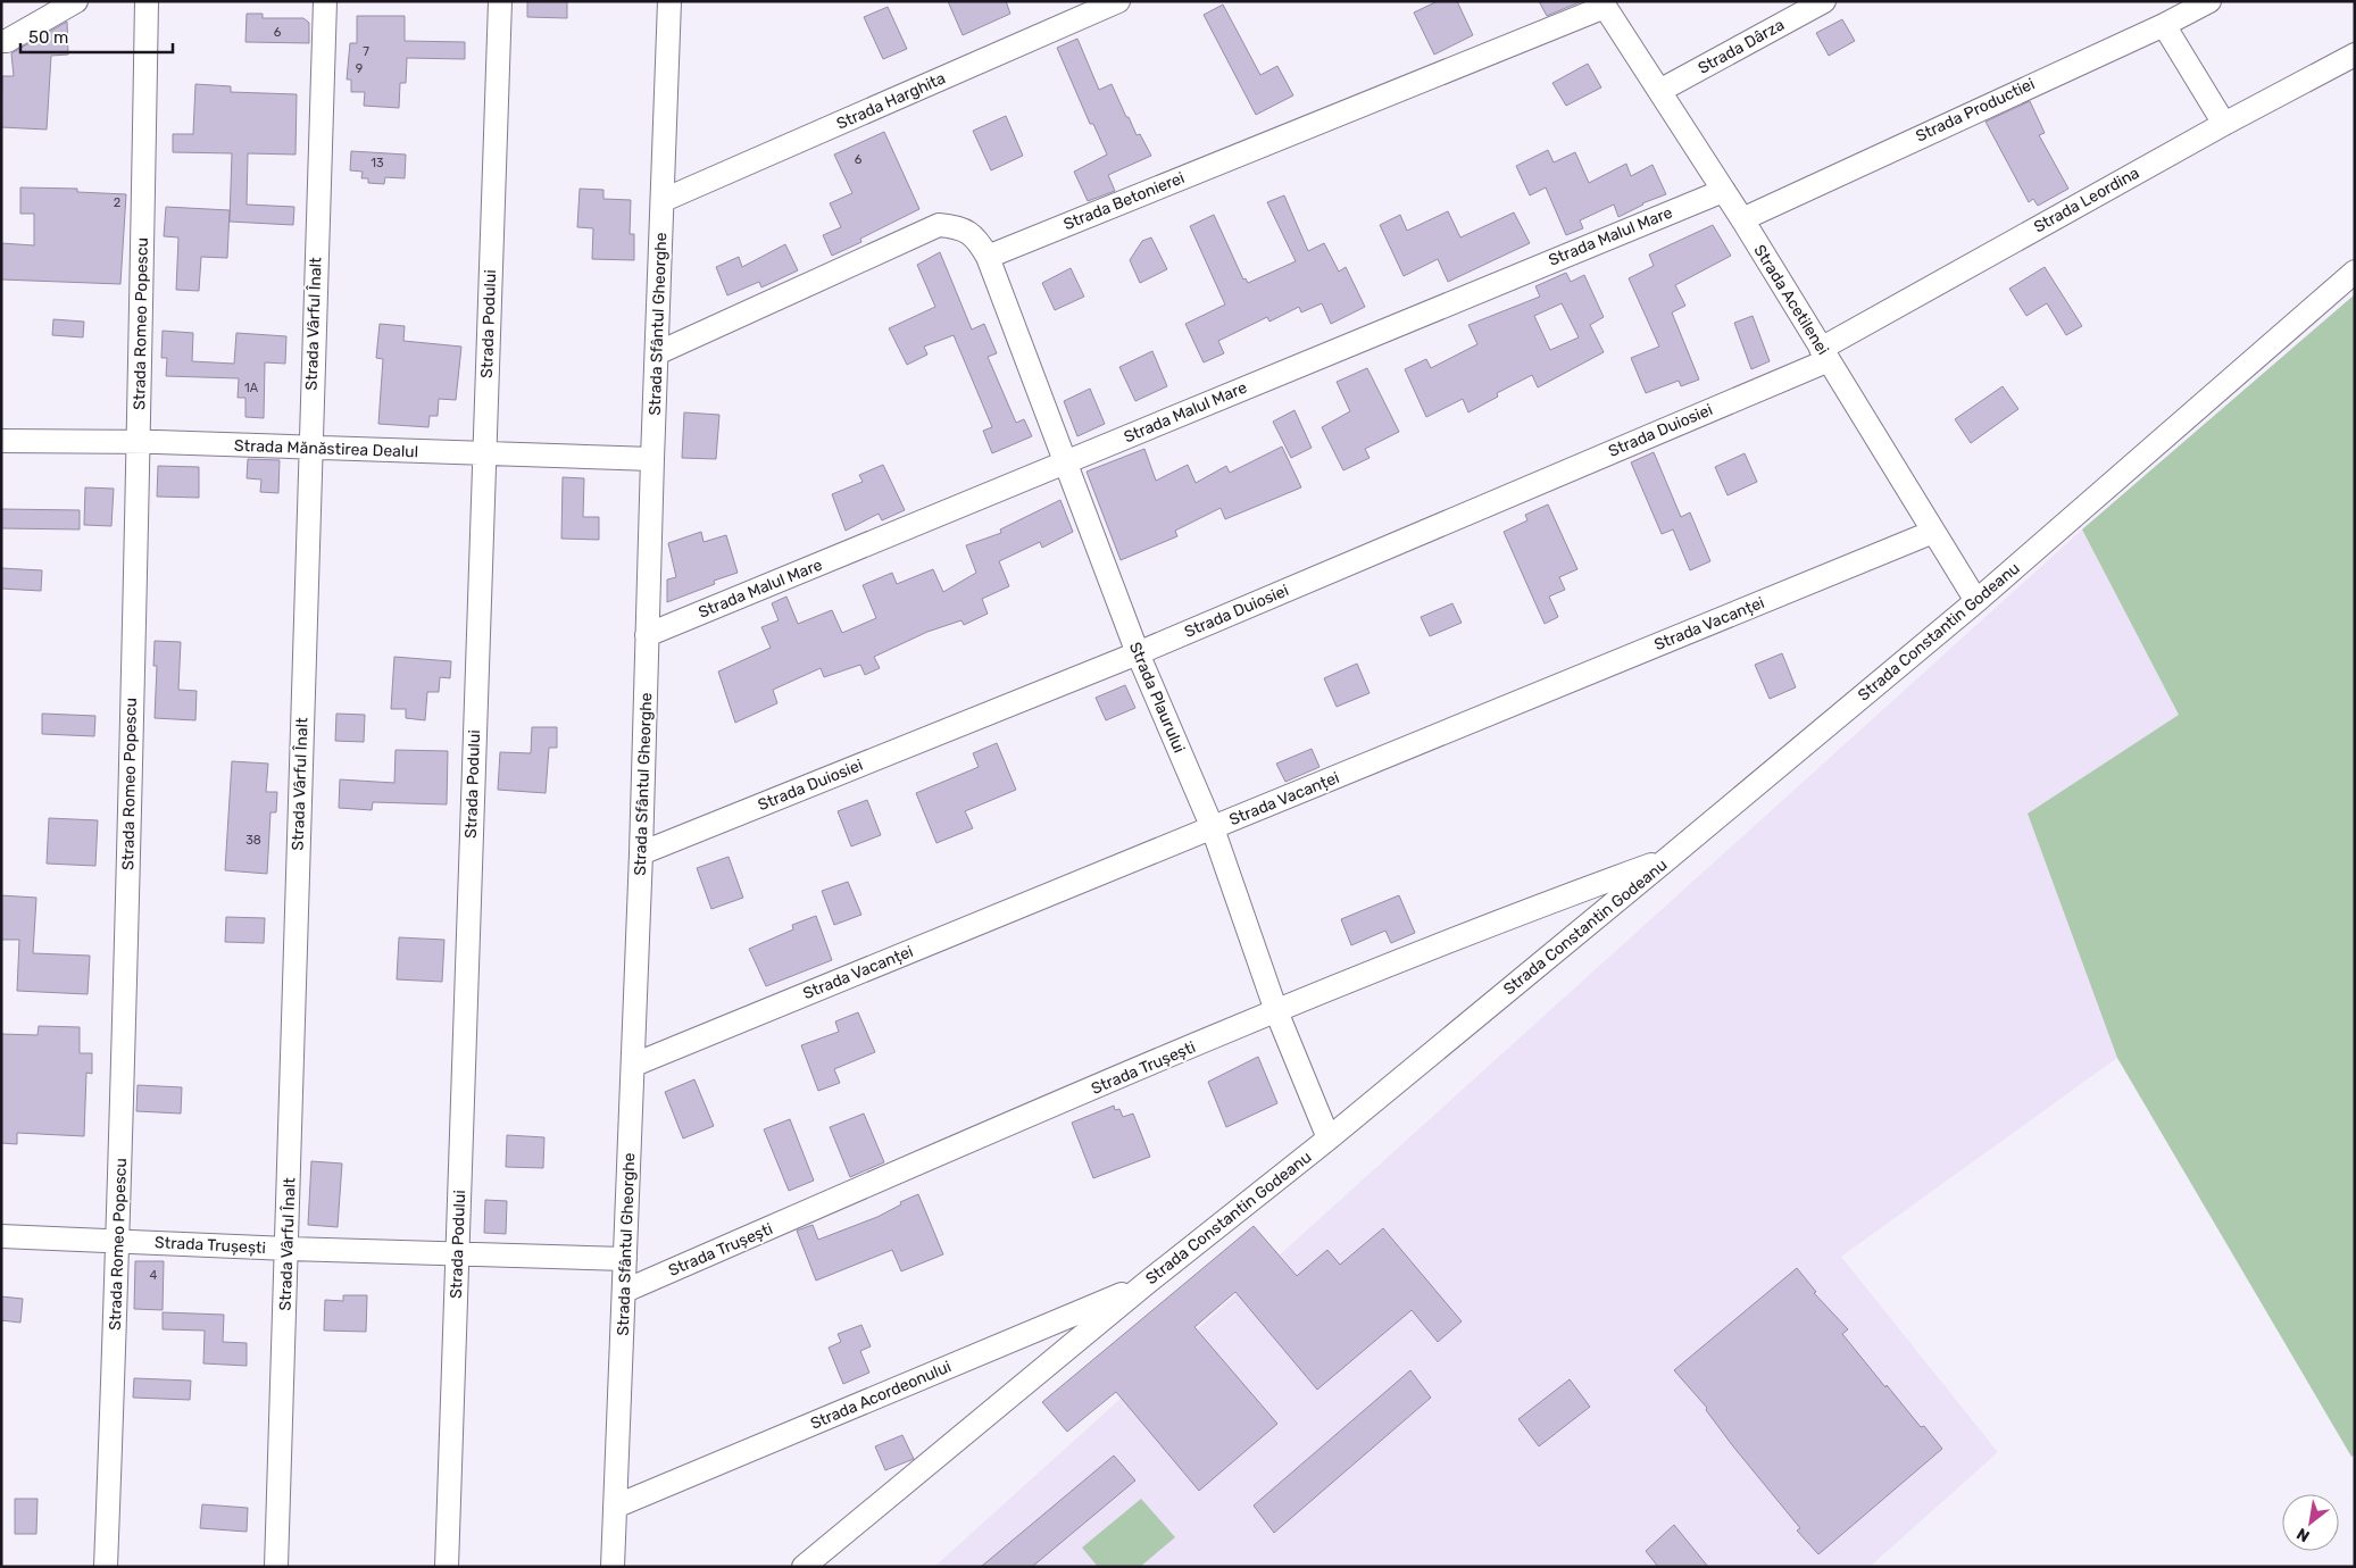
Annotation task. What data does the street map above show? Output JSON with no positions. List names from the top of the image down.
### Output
{
  "streets": {
    "street": [
      "Strada Dârza",
      "Strada Harghita",
      "Strada Productiei",
      "Strada Leordina",
      "Strada Betonierei",
      "Strada Malul Mare",
      "Strada Acetilenei",
      "Strada Romeo Popescu",
      "Strada Vârful Înalt",
      "Strada Podului",
      "Strada Sfântul Gheorghe",
      "Strada Duiosiei",
      "Strada Mănăstirea Dealul",
      "Strada Vacanței",
      "Strada Constantin Godeanu",
      "Strada Plaurului",
      "Strada Trușești",
      "Strada Acordeonului"
    ]
  },
  "crossings": [
    ["Strada Dârza", "Strada Acetilenei"],
    ["Strada Harghita", "Strada Sfântul Gheorghe"],
    ["Strada Productiei", "Strada Acetilenei"],
    ["Strada Leordina", "Strada Acetilenei"],
    ["Strada Leordina", "Strada Duiosiei"],
    ["Strada Betonierei", "Strada Acetilenei"],
    ["Strada Betonierei", "Strada Plaurului"],
    ["Strada Malul Mare", "Strada Acetilenei"],
    ["Strada Malul Mare", "Strada Sfântul Gheorghe"],
    ["Strada Malul Mare", "Strada Plaurului"],
    ["Strada Acetilenei", "Strada Duiosiei"],
    ["Strada Acetilenei", "Strada Vacanței"],
    ["Strada Acetilenei", "Strada Constantin Godeanu"],
    ["Strada Romeo Popescu", "Strada Mănăstirea Dealul"],
    ["Strada Romeo Popescu", "Strada Trușești"],
    ["Strada Vârful Înalt", "Strada Mănăstirea Dealul"],
    ["Strada Vârful Înalt", "Strada Trușești"],
    ["Strada Podului", "Strada Mănăstirea Dealul"],
    ["Strada Podului", "Strada Trușești"],
    ["Strada Sfântul Gheorghe", "Strada Duiosiei"],
    ["Strada Sfântul Gheorghe", "Strada Mănăstirea Dealul"],
    ["Strada Sfântul Gheorghe", "Strada Vacanței"],
    ["Strada Sfântul Gheorghe", "Strada Trușești"],
    ["Strada Sfântul Gheorghe", "Strada Acordeonului"],
    ["Strada Duiosiei", "Strada Plaurului"],
    ["Strada Vacanței", "Strada Plaurului"],
    ["Strada Constantin Godeanu", "Strada Plaurului"],
    ["Strada Constantin Godeanu", "Strada Trușești"],
    ["Strada Constantin Godeanu", "Strada Acordeonului"],
    ["Strada Plaurului", "Strada Trușești"]
  ],
  "house_numbers": [
    "6",
    "7",
    "9",
    "6",
    "13",
    "2",
    "1A",
    "38",
    "4"
  ],
  "scale_bar": "50 m",
  "north": "bottom left"
}
